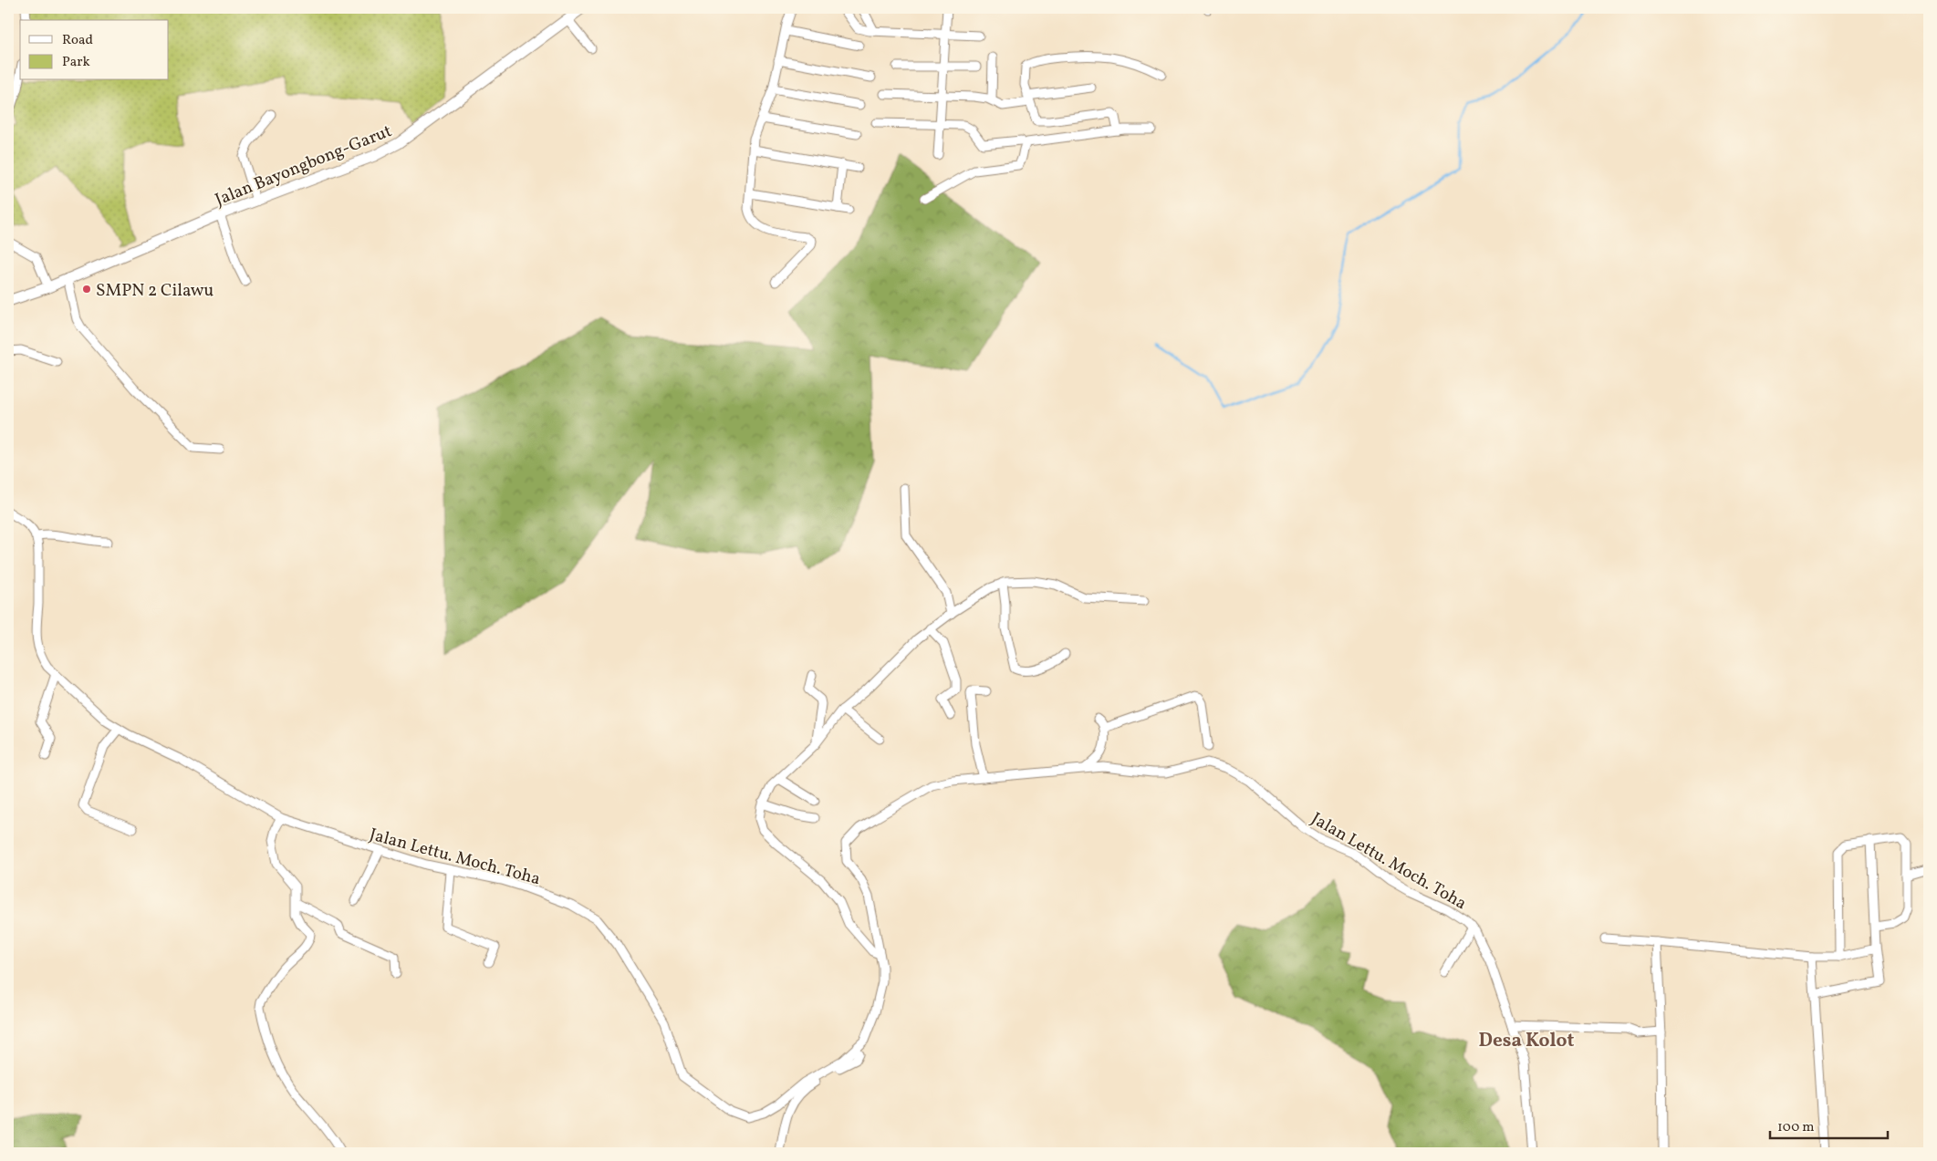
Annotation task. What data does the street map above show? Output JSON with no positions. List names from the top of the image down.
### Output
{
  "streets": {
    "main road": ["Jalan Bayongbong-Garut"],
    "street": ["Jalan Lettu. Moch. Toha"]
  },
  "districts": ["Desa Kolot"],
  "places": ["SMPN 2 Cilawu"],
  "legend": ["Road", "Park"],
  "scale_bar": "100 m"
}
